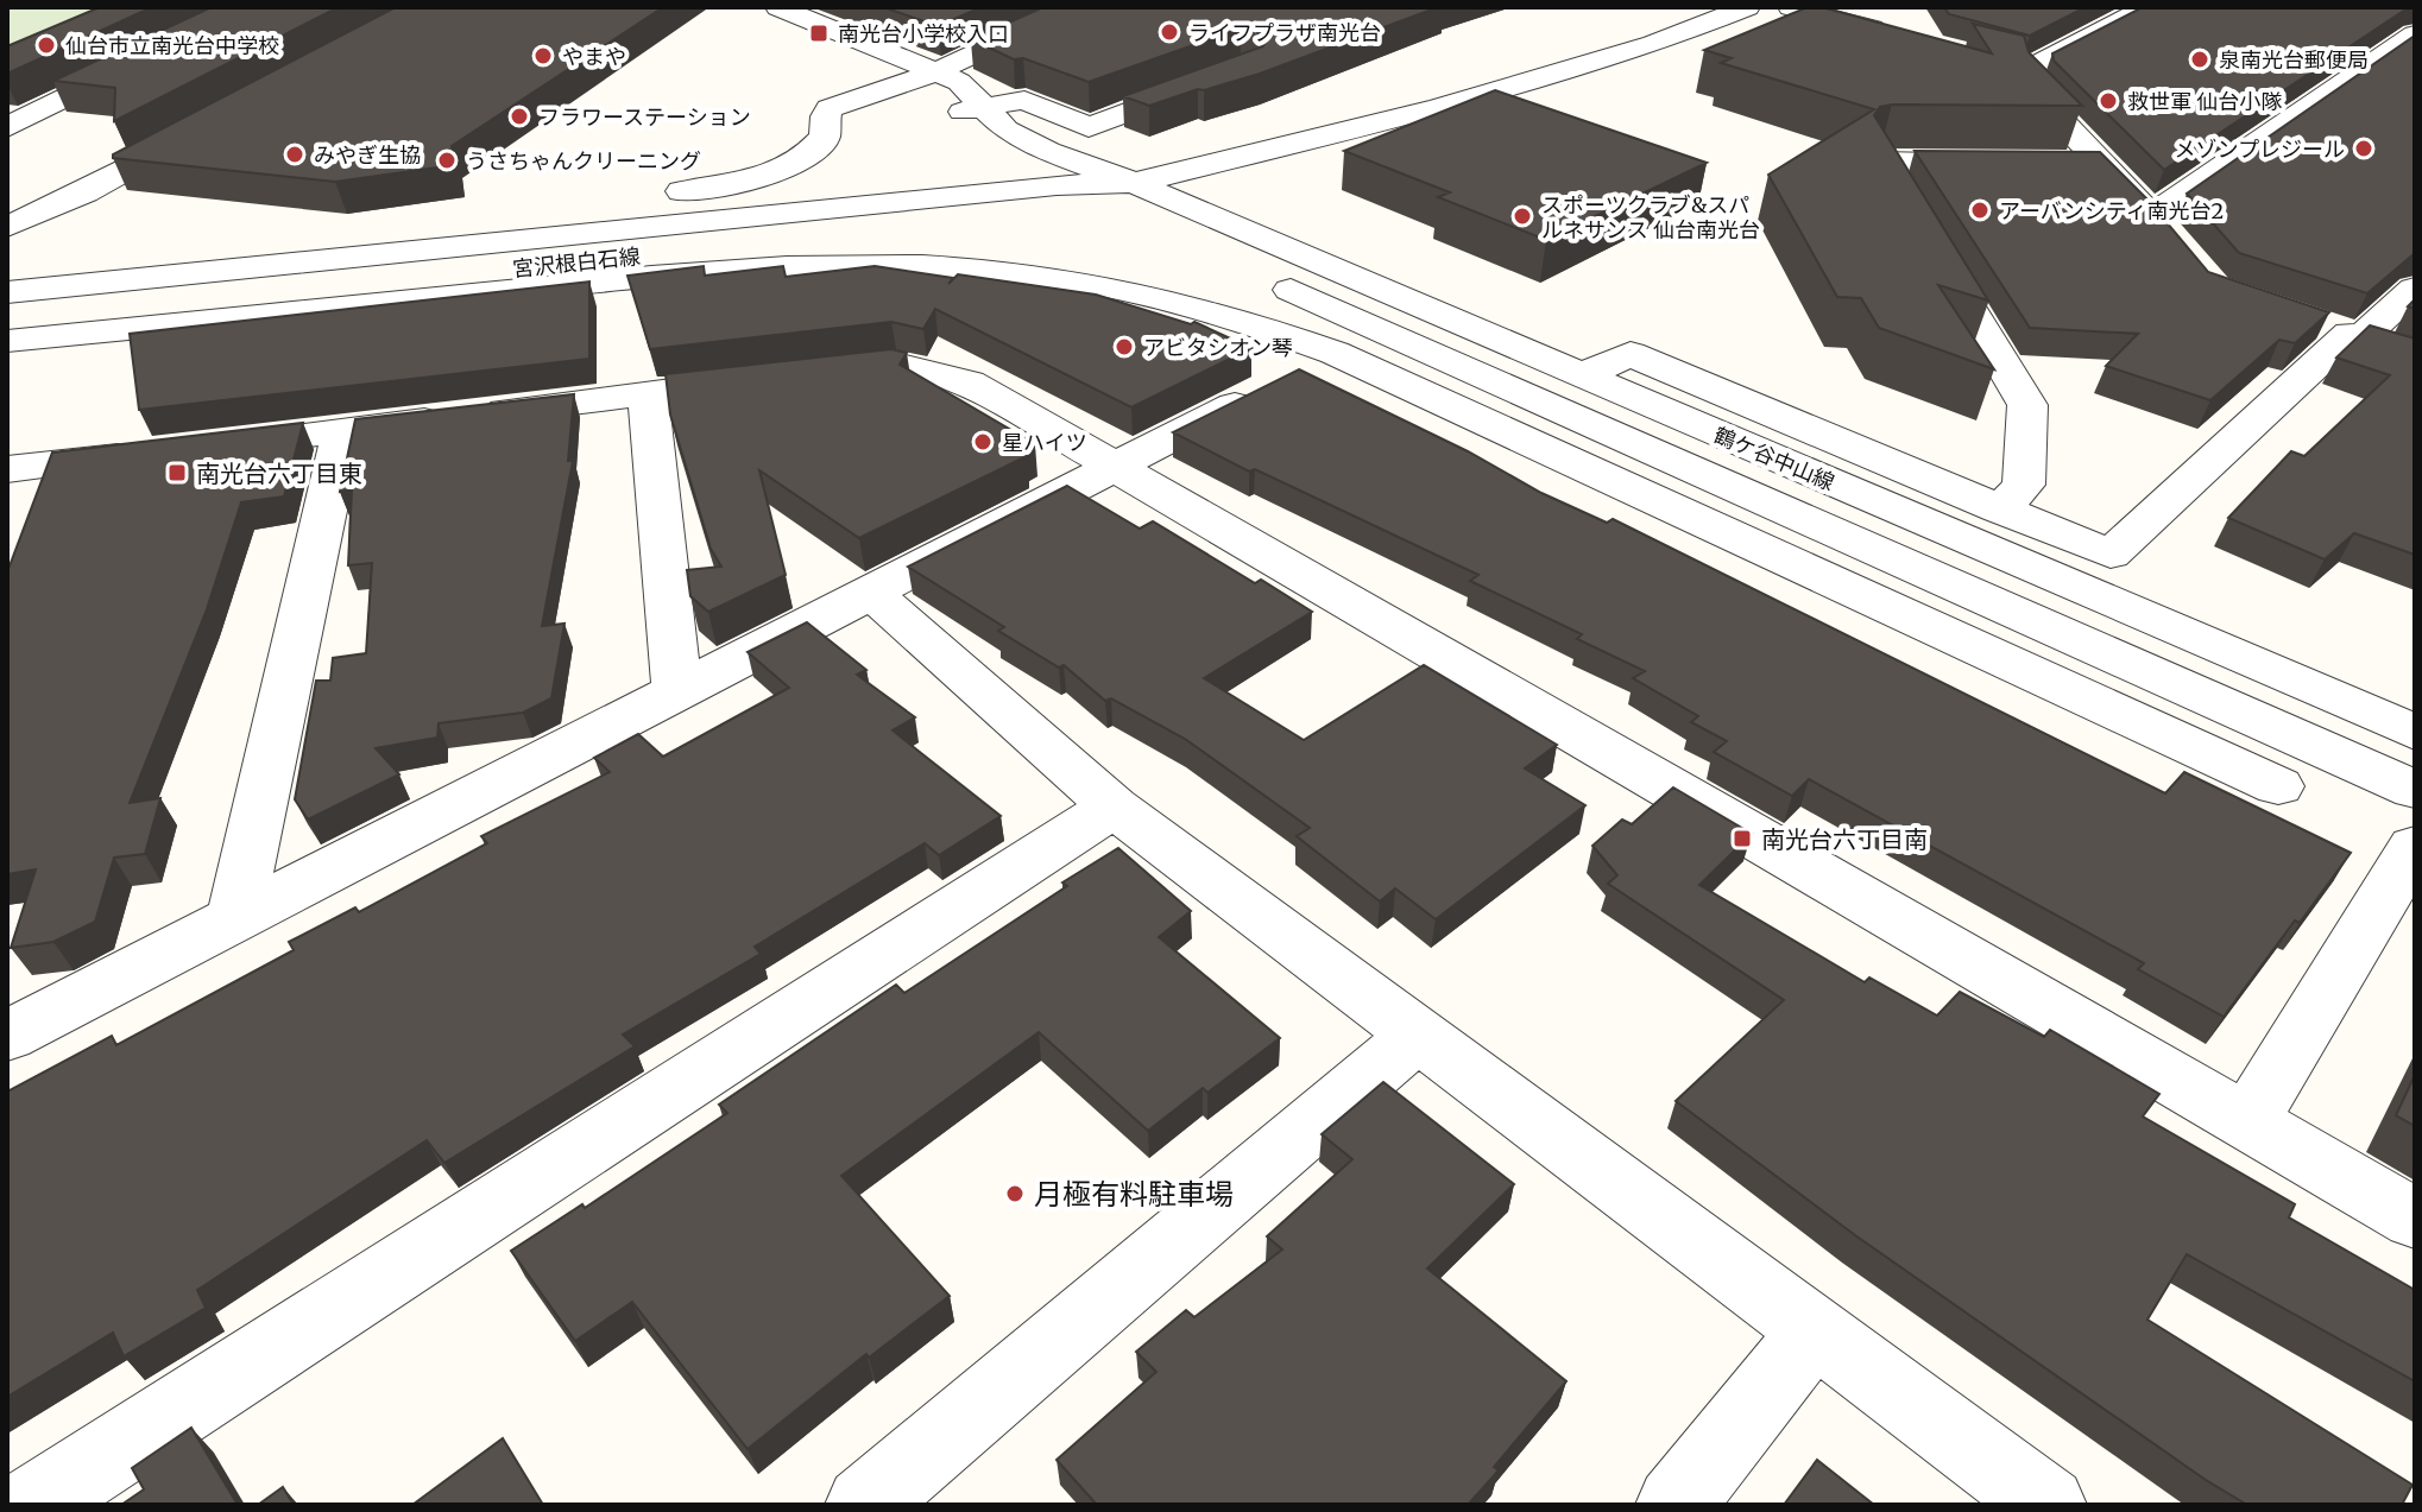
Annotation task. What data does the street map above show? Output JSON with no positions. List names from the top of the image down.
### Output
{
  "streets": {
    "street": ["宮沢根白石線", "鶴ケ谷中山線"]
  },
  "crossings": [
    ["宮沢根白石線", "鶴ケ谷中山線"]
  ],
  "places": {
    "other": [
      "ライフプラザ南光台",
      "仙台市立南光台中学校",
      "やまや",
      "泉南光台郵便局",
      "救世軍 仙台小隊",
      "フラワーステーション",
      "メゾンプレジール",
      "みやぎ生協",
      "うさちゃんクリーニング",
      "アーバンシティ南光台2",
      "スポーツクラブ&スパ ルネサンス 仙台南光台",
      "アビタシオン琴",
      "星ハイツ",
      "月極有料駐車場"
    ],
    "transit": ["南光台小学校入口", "南光台六丁目東", "南光台六丁目南"]
  }
}
